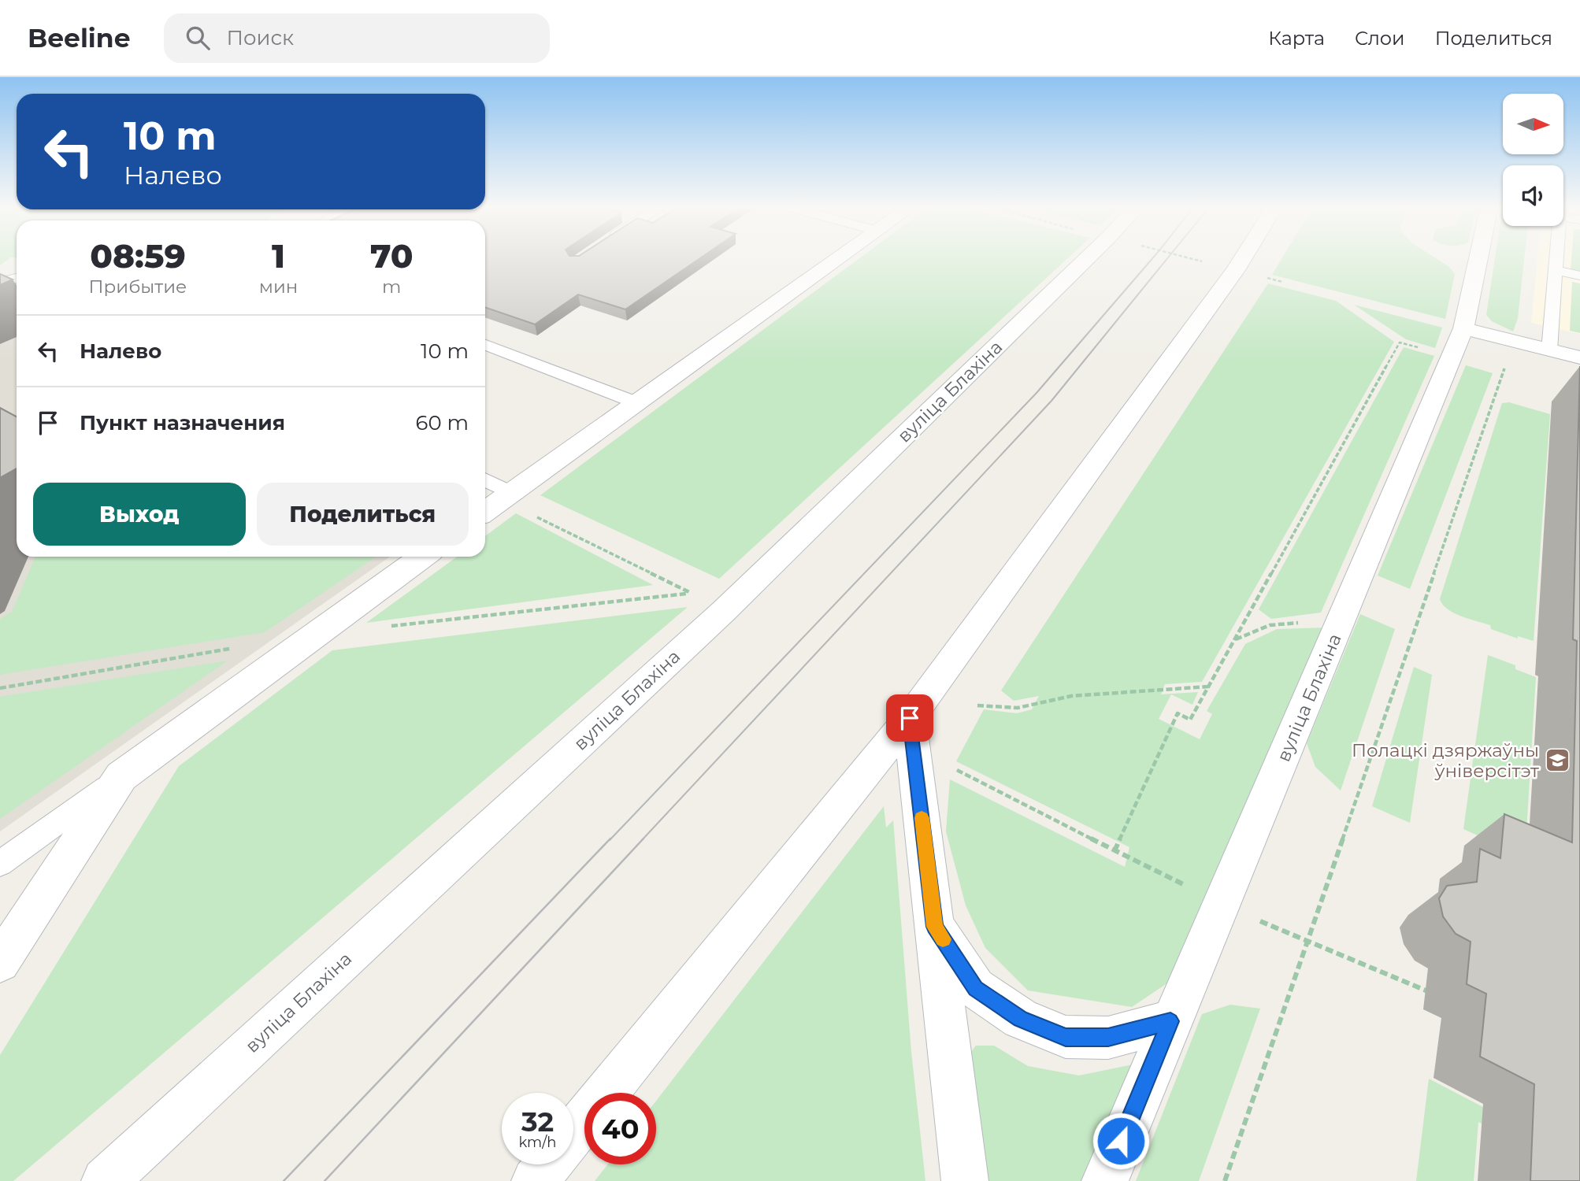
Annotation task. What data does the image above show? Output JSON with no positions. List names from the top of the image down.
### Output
{
  "streets": {
    "main road": ["вуліца Блахіна"]
  },
  "places": {
    "school or university": ["Полацкі дзяржаўны ўніверсітэт"]
  },
  "north": "right",
  "page": {
    "header": "Beeline",
    "search": "Поиск",
    "nav": ["Карта", "Слои", "Поделиться"],
    "turn": ["10 m", "Налево"],
    "eta": [
      "08:59",
      "Прибытие",
      "1",
      "мин",
      "70",
      "m"
    ],
    "list": [
      {
        "name": "Налево",
        "value": "10 m"
      },
      {
        "name": "Пункт назначения",
        "value": "60 m"
      }
    ],
    "buttons": ["Выход", "Поделиться"],
    "speed": "32 km/h",
    "limit": "40"
  }
}
